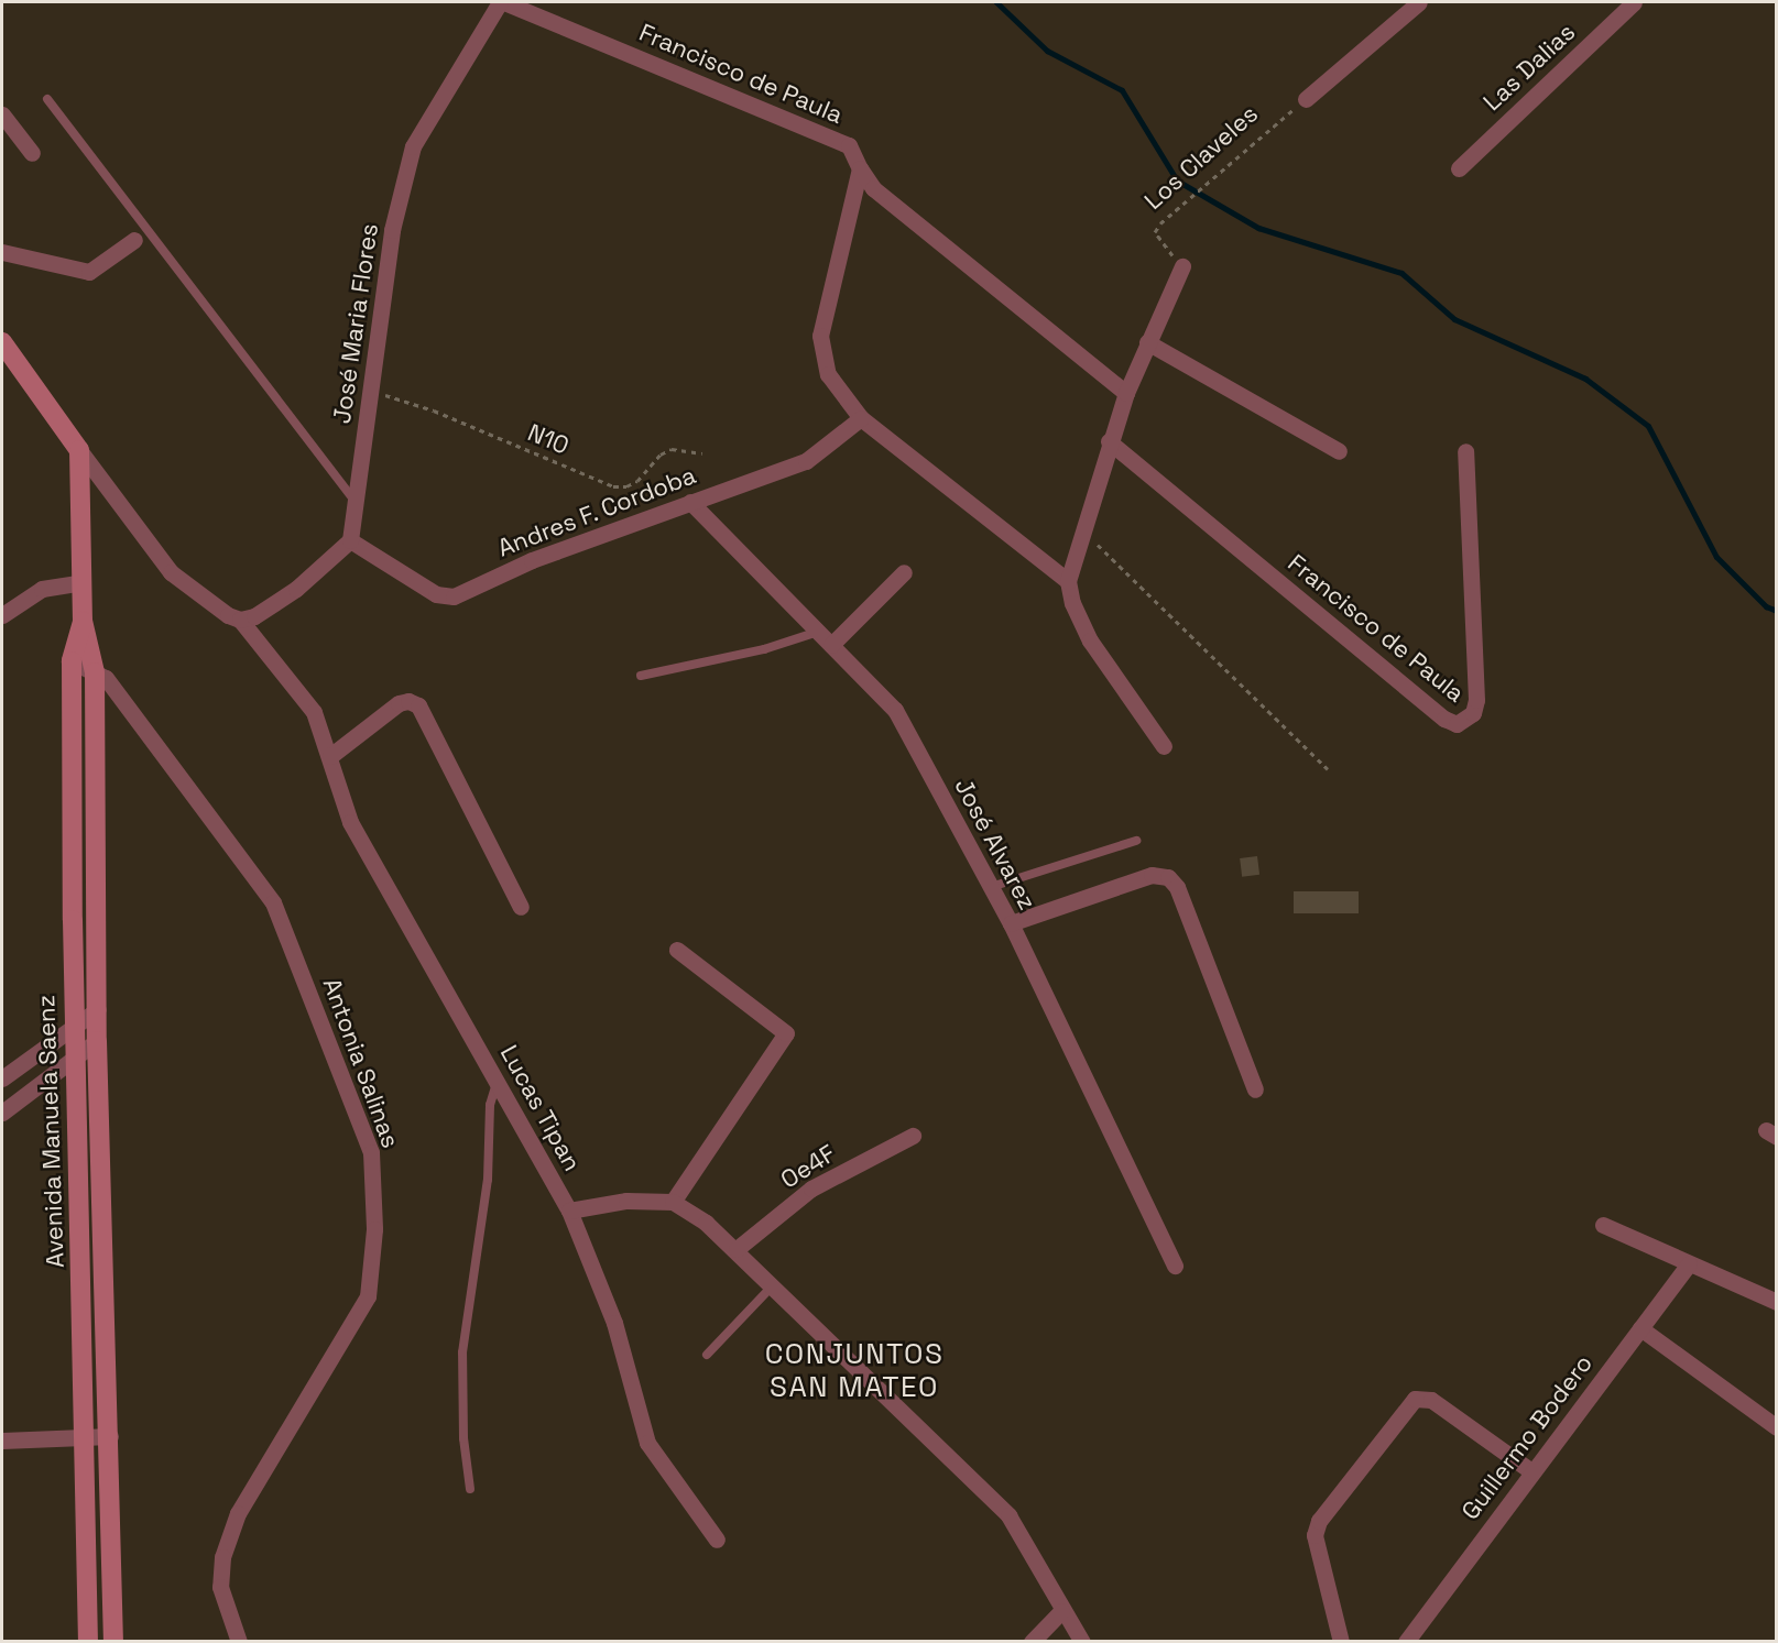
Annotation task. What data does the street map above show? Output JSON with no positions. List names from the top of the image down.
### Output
{
  "streets": {
    "street": [
      "Las Dalias",
      "Francisco de Paula",
      "José Maria Flores",
      "Andres F. Cordoba",
      "José Alvarez",
      "Antonia Salinas",
      "Lucas Tipan",
      "Avenida Manuela Saenz",
      "Oe4F",
      "Guillermo Bodero"
    ],
    "path": ["Los Claveles", "N10"]
  },
  "crossings": [
    ["José Maria Flores", "N10"],
    ["José Maria Flores", "Andres F. Cordoba"],
    ["Andres F. Cordoba", "José Alvarez"],
    ["Antonia Salinas", "Avenida Manuela Saenz"],
    ["Lucas Tipan", "Avenida Manuela Saenz"]
  ],
  "districts": ["CONJUNTOS SAN MATEO"]
}
